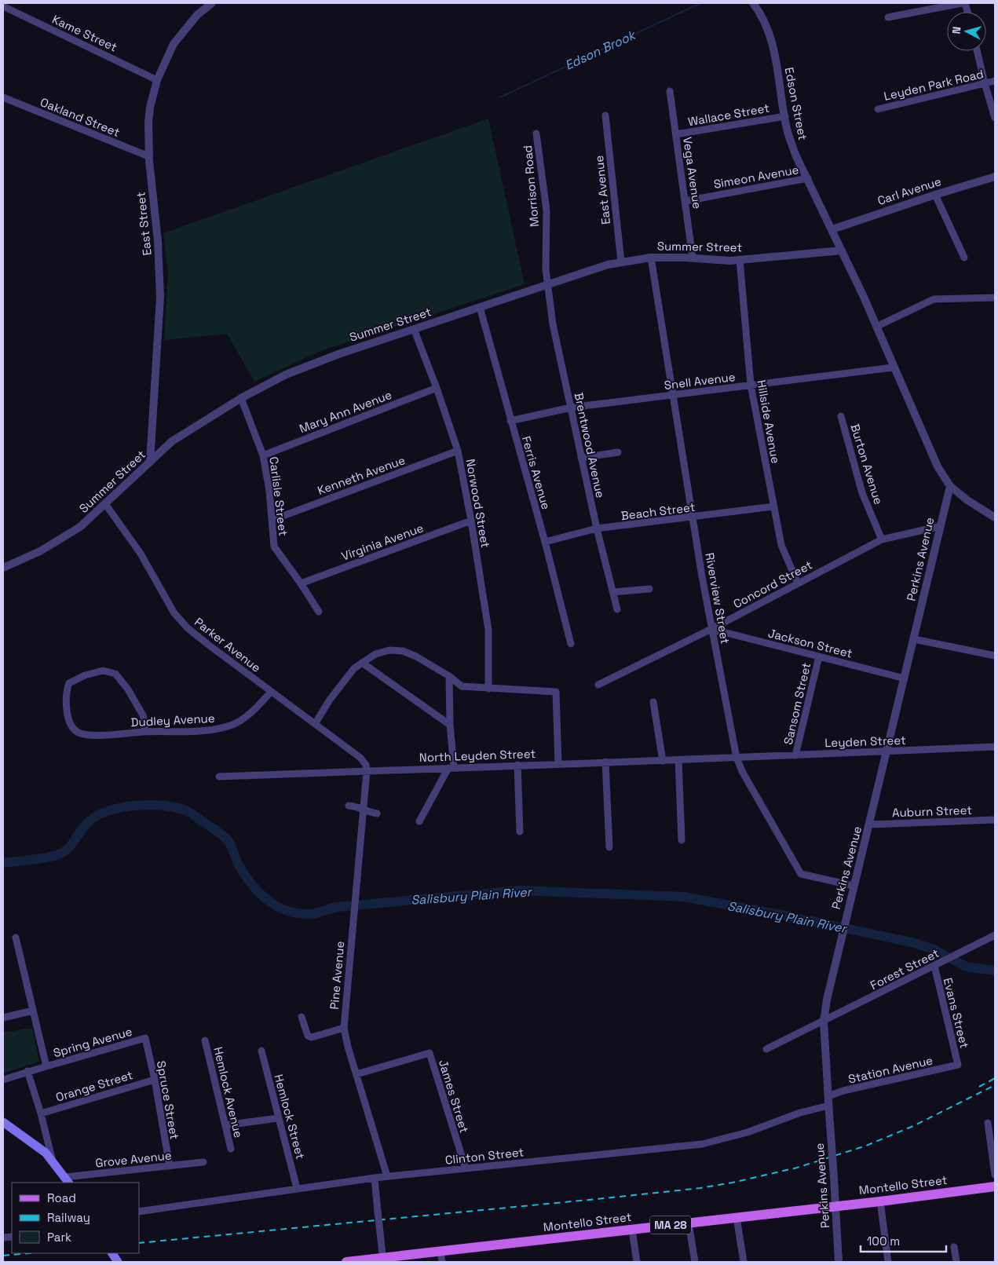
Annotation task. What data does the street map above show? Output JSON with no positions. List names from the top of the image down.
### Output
{
  "streets": {
    "main road": ["Montello Street", "MA 28"],
    "street": [
      "Kame Street",
      "Leyden Park Road",
      "Edson Street",
      "Wallace Street",
      "Oakland Street",
      "Vega Avenue",
      "Simeon Avenue",
      "Morrison Road",
      "East Avenue",
      "Carl Avenue",
      "East Street",
      "Summer Street",
      "Snell Avenue",
      "Mary Ann Avenue",
      "Hillside Avenue",
      "Brentwood Avenue",
      "Burton Avenue",
      "Ferris Avenue",
      "Kenneth Avenue",
      "Carlisle Street",
      "Norwood Street",
      "Beach Street",
      "Virginia Avenue",
      "Perkins Avenue",
      "Concord Street",
      "Riverview Street",
      "Jackson Street",
      "Parker Avenue",
      "Sansom Street",
      "Dudley Avenue",
      "Leyden Street",
      "North Leyden Street",
      "Auburn Street",
      "Forest Street",
      "Pine Avenue",
      "Evans Street",
      "Spring Avenue",
      "Station Avenue",
      "Orange Street",
      "Hemlock Avenue",
      "James Street",
      "Spruce Street",
      "Hemlock Street",
      "Clinton Street",
      "Grove Avenue"
    ]
  },
  "crossings": [
    ["Kame Street", "East Street"],
    ["Edson Street", "Wallace Street"],
    ["Edson Street", "Simeon Avenue"],
    ["Edson Street", "Carl Avenue"],
    ["Wallace Street", "Vega Avenue"],
    ["Oakland Street", "East Street"],
    ["Vega Avenue", "Simeon Avenue"],
    ["Vega Avenue", "Summer Street"],
    ["Morrison Road", "Summer Street"],
    ["Morrison Road", "Brentwood Avenue"],
    ["East Avenue", "Summer Street"],
    ["East Street", "Summer Street"],
    ["Summer Street", "Hillside Avenue"],
    ["Summer Street", "Brentwood Avenue"],
    ["Summer Street", "Ferris Avenue"],
    ["Summer Street", "Carlisle Street"],
    ["Summer Street", "Norwood Street"],
    ["Summer Street", "Riverview Street"],
    ["Summer Street", "Parker Avenue"],
    ["Snell Avenue", "Hillside Avenue"],
    ["Snell Avenue", "Brentwood Avenue"],
    ["Snell Avenue", "Ferris Avenue"],
    ["Snell Avenue", "Riverview Street"],
    ["Mary Ann Avenue", "Carlisle Street"],
    ["Mary Ann Avenue", "Norwood Street"],
    ["Hillside Avenue", "Beach Street"],
    ["Hillside Avenue", "Concord Street"],
    ["Brentwood Avenue", "Beach Street"],
    ["Burton Avenue", "Concord Street"],
    ["Ferris Avenue", "Beach Street"],
    ["Kenneth Avenue", "Carlisle Street"],
    ["Kenneth Avenue", "Norwood Street"],
    ["Carlisle Street", "Virginia Avenue"],
    ["Norwood Street", "Virginia Avenue"],
    ["Beach Street", "Riverview Street"],
    ["Perkins Avenue", "Concord Street"],
    ["Perkins Avenue", "Riverview Street"],
    ["Perkins Avenue", "Jackson Street"],
    ["Perkins Avenue", "Leyden Street"],
    ["Perkins Avenue", "Auburn Street"],
    ["Perkins Avenue", "Forest Street"],
    ["Perkins Avenue", "Station Avenue"],
    ["Perkins Avenue", "Clinton Street"],
    ["Perkins Avenue", "Montello Street"],
    ["Concord Street", "Riverview Street"],
    ["Concord Street", "Jackson Street"],
    ["Riverview Street", "Jackson Street"],
    ["Riverview Street", "Leyden Street"],
    ["Riverview Street", "North Leyden Street"],
    ["Jackson Street", "Sansom Street"],
    ["Parker Avenue", "Dudley Avenue"],
    ["Parker Avenue", "North Leyden Street"],
    ["Parker Avenue", "Pine Avenue"],
    ["Sansom Street", "Leyden Street"],
    ["Leyden Street", "North Leyden Street"],
    ["North Leyden Street", "Pine Avenue"],
    ["Forest Street", "Evans Street"],
    ["Pine Avenue", "James Street"],
    ["Pine Avenue", "Clinton Street"],
    ["Evans Street", "Station Avenue"],
    ["Spring Avenue", "Spruce Street"],
    ["Orange Street", "Spruce Street"],
    ["James Street", "Clinton Street"],
    ["Spruce Street", "Grove Avenue"],
    ["Hemlock Street", "Clinton Street"]
  ],
  "water": ["Edson Brook", "Salisbury Plain River"],
  "legend": ["Road", "Railway", "Park"],
  "scale_bar": "100 m",
  "north": "left"
}
